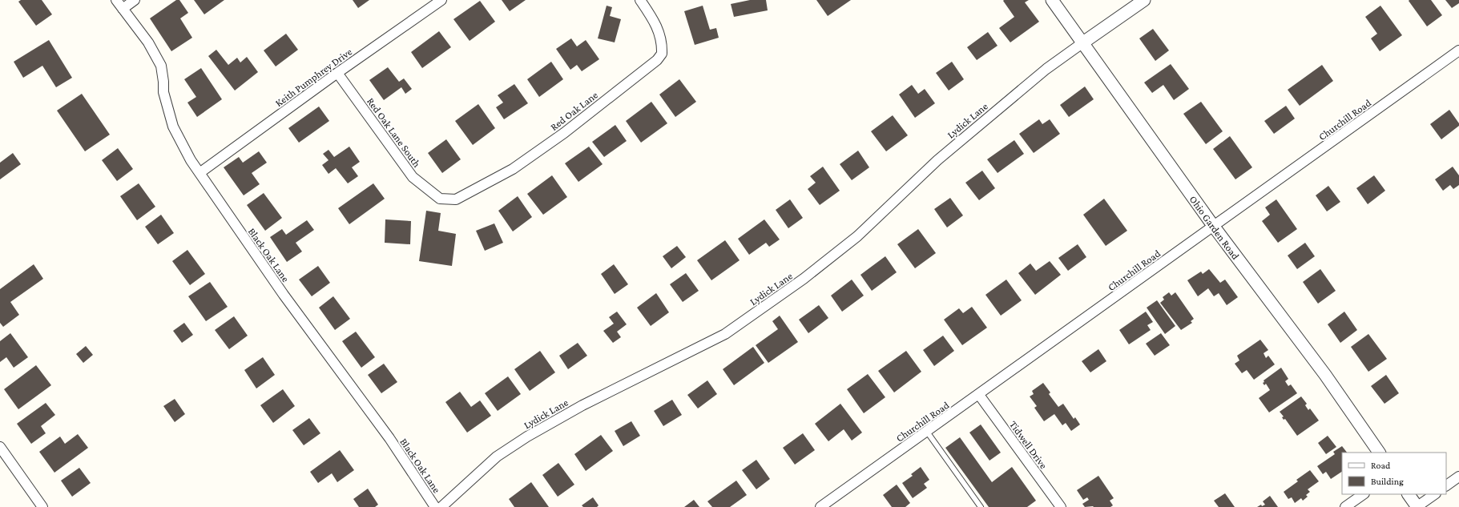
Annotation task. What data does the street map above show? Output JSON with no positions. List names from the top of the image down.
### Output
{
  "streets": {
    "street": [
      "Keith Pumphrey Drive",
      "Red Oak Lane",
      "Churchill Road",
      "Lydick Lane",
      "Red Oak Lane South",
      "Ohio Garden Road",
      "Black Oak Lane",
      "Tidwell Drive"
    ]
  },
  "crossings": [
    ["Keith Pumphrey Drive", "Red Oak Lane South"],
    ["Keith Pumphrey Drive", "Black Oak Lane"],
    ["Red Oak Lane", "Red Oak Lane South"],
    ["Churchill Road", "Ohio Garden Road"],
    ["Churchill Road", "Tidwell Drive"],
    ["Lydick Lane", "Ohio Garden Road"]
  ],
  "legend": ["Road", "Building"]
}
